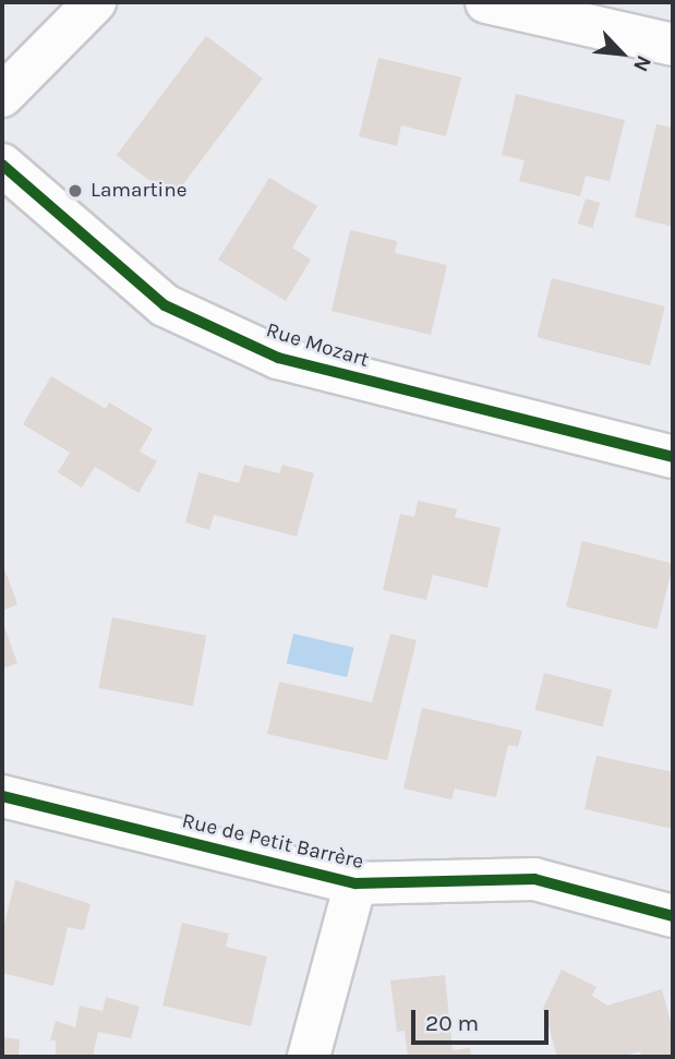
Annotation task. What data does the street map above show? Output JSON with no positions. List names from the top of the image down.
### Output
{
  "streets": {
    "street": ["Rue Mozart", "Rue de Petit Barrère"]
  },
  "places": ["Lamartine"],
  "scale_bar": "20 m",
  "north": "bottom right"
}
